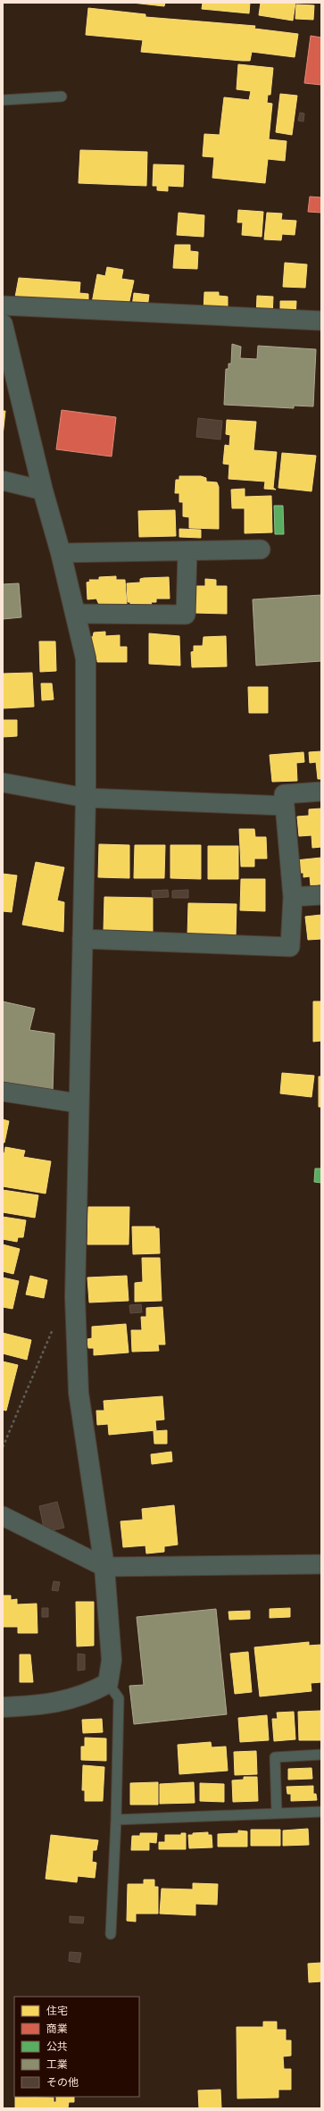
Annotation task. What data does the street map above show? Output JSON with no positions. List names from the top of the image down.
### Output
{
  "legend": [
    "住宅",
    "商業",
    "公共",
    "工業",
    "その他"
  ]
}
